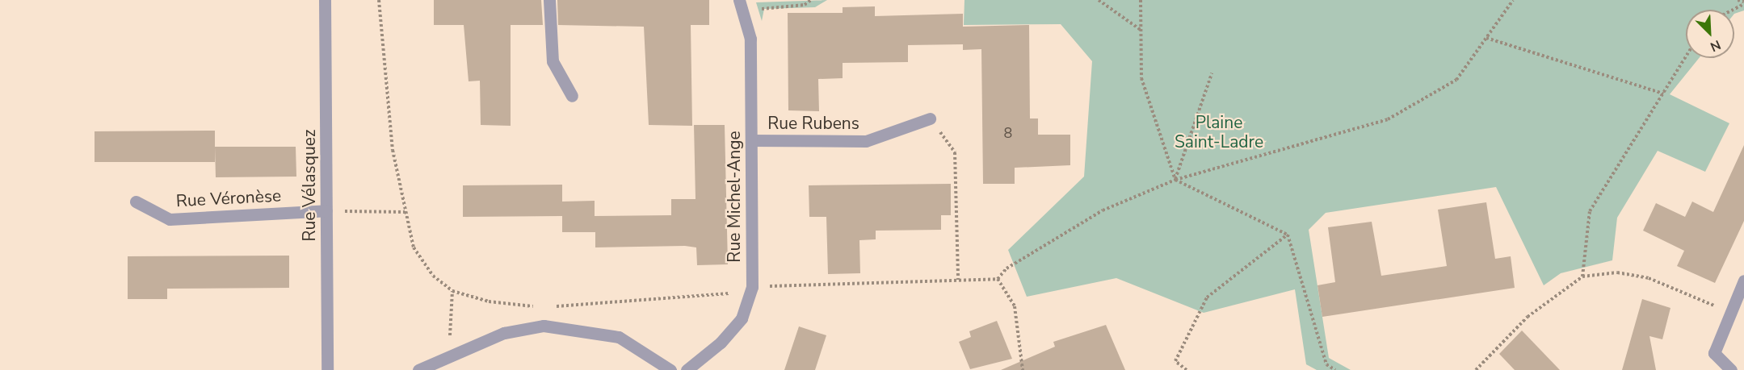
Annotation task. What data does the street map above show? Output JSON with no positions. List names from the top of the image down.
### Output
{
  "streets": {
    "street": [
      "Rue Rubens",
      "Rue Vélasquez",
      "Rue Michel-Ange",
      "Rue Véronèse"
    ]
  },
  "crossings": [
    ["Rue Rubens", "Rue Michel-Ange"],
    ["Rue Vélasquez", "Rue Véronèse"]
  ],
  "parks": ["Plaine Saint-Ladre"],
  "house_numbers": ["8"],
  "north": "bottom right"
}
